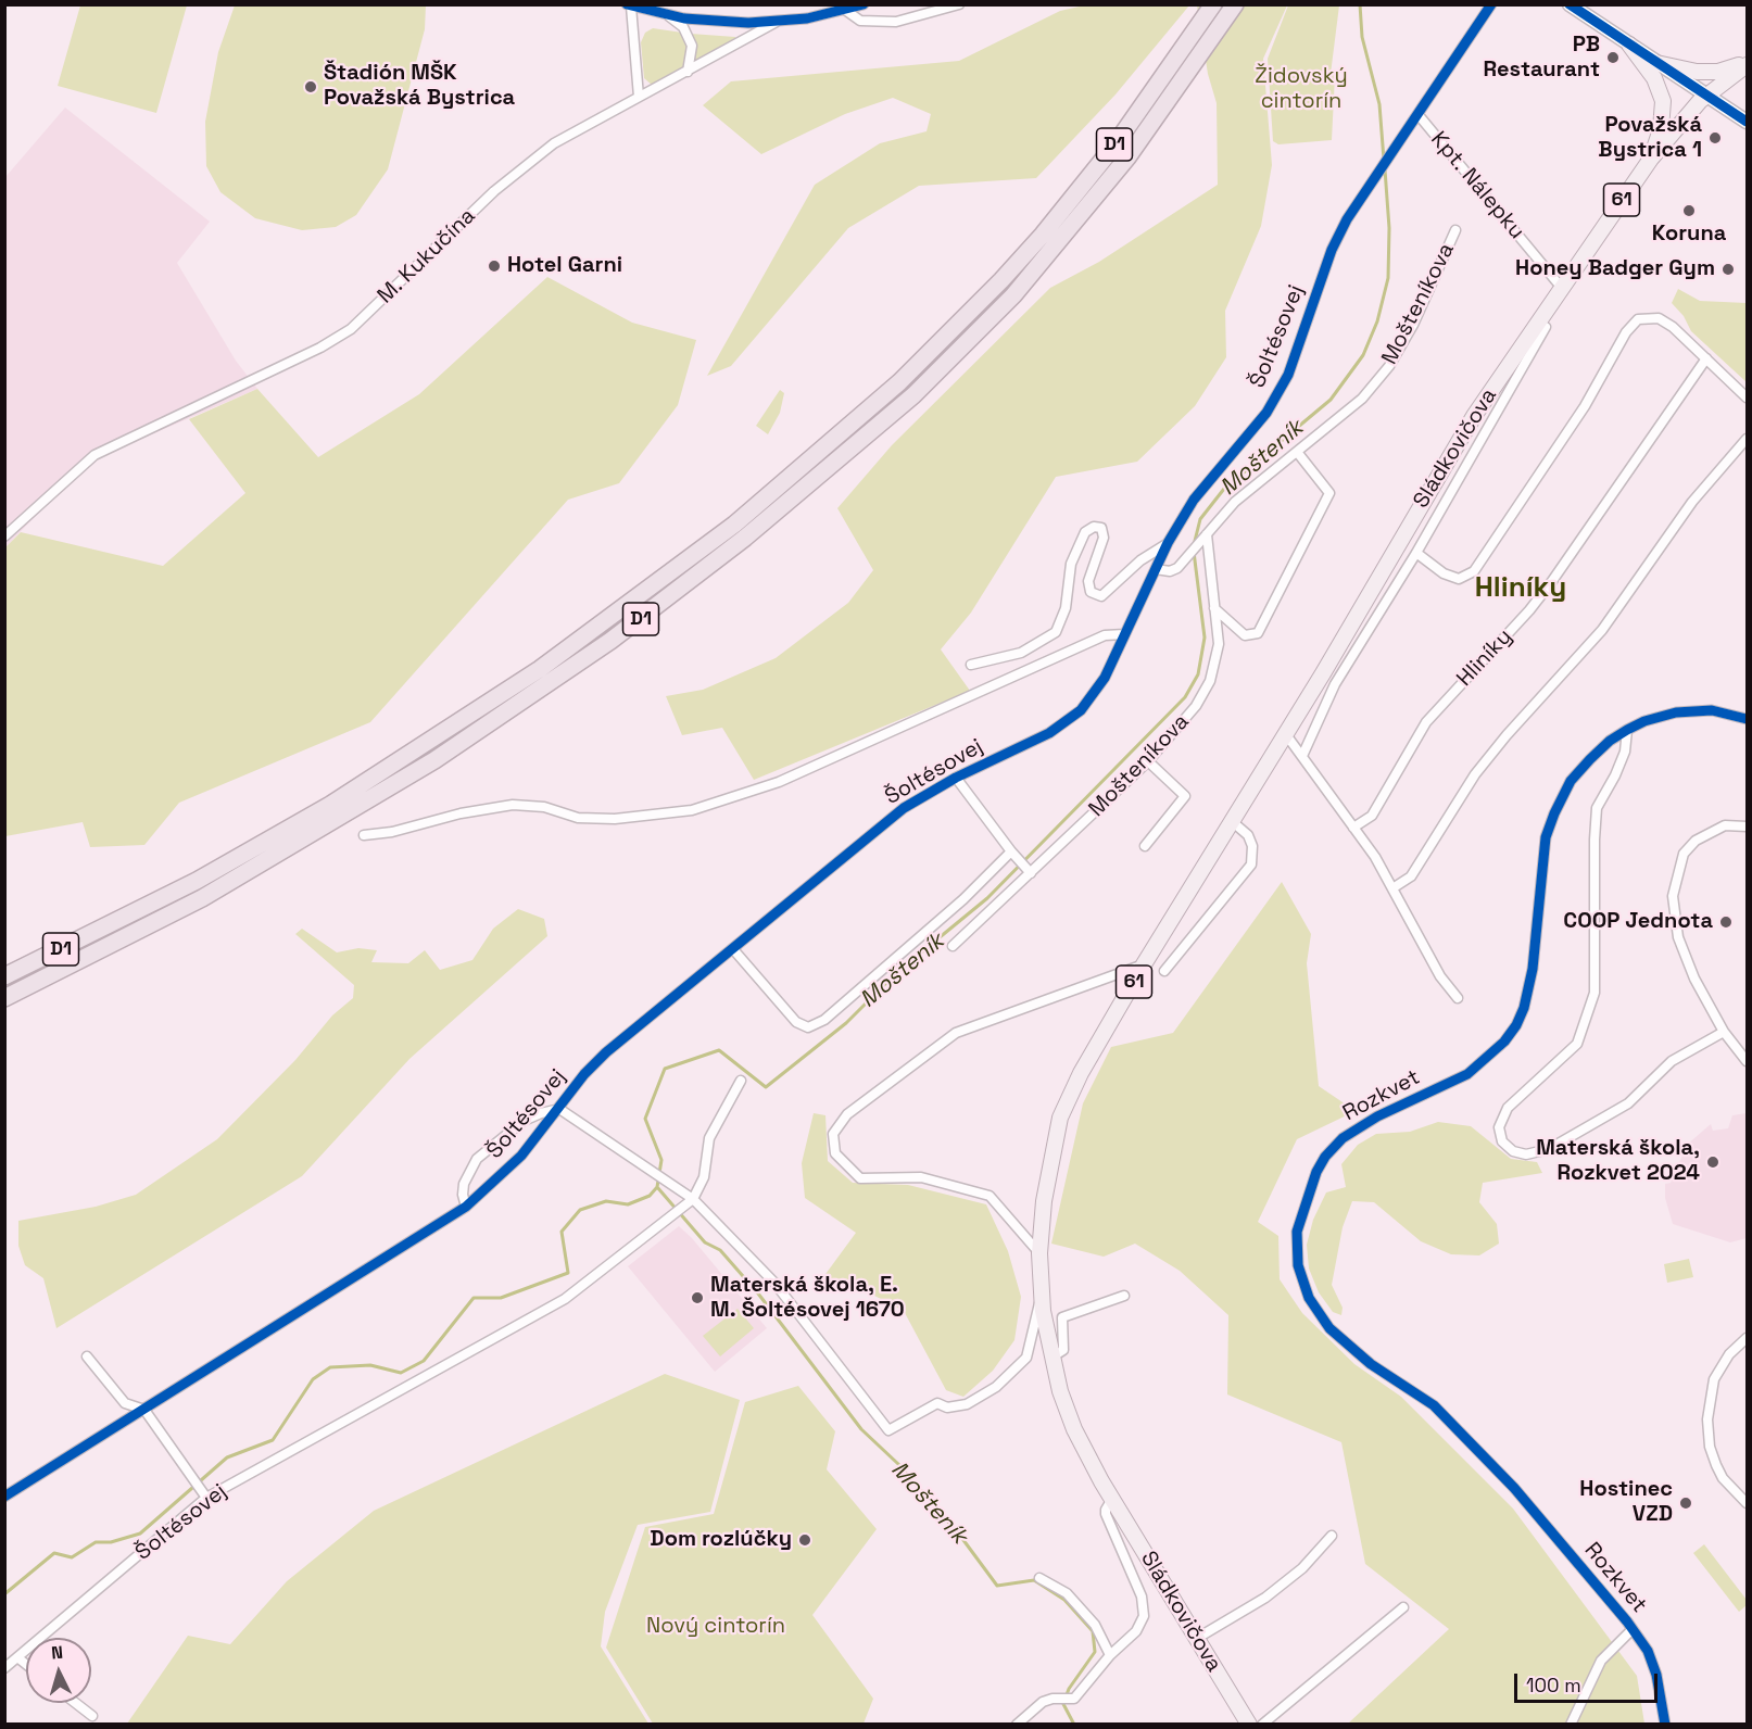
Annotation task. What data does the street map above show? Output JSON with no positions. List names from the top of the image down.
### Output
{
  "streets": {
    "highway": ["D1"],
    "main road": ["61", "Sládkovičova"],
    "street": [
      "Kpt. Nálepku",
      "M. Kukučína",
      "Mošteníkova",
      "Šoltésovej",
      "Hliníky",
      "Rozkvet"
    ]
  },
  "crossings": [
    ["Kpt. Nálepku", "Šoltésovej"],
    ["Kpt. Nálepku", "Sládkovičova"],
    ["61", "Sládkovičova"],
    ["Mošteníkova", "Šoltésovej"]
  ],
  "districts": ["Hliníky"],
  "water": ["Mošteník"],
  "parks": ["Židovský cintorín", "Nový cintorín"],
  "places": [
    "PB Restaurant",
    "Štadión MŠK Považská Bystrica",
    "Považská Bystrica 1",
    "Koruna",
    "Hotel Garni",
    "Honey Badger Gym",
    "COOP Jednota",
    "Materská škola, Rozkvet 2024",
    "Materská škola, E. M. Šoltésovej 1670",
    "Hostinec VZD",
    "Dom rozlúčky"
  ],
  "scale_bar": "100 m",
  "north": "top"
}
